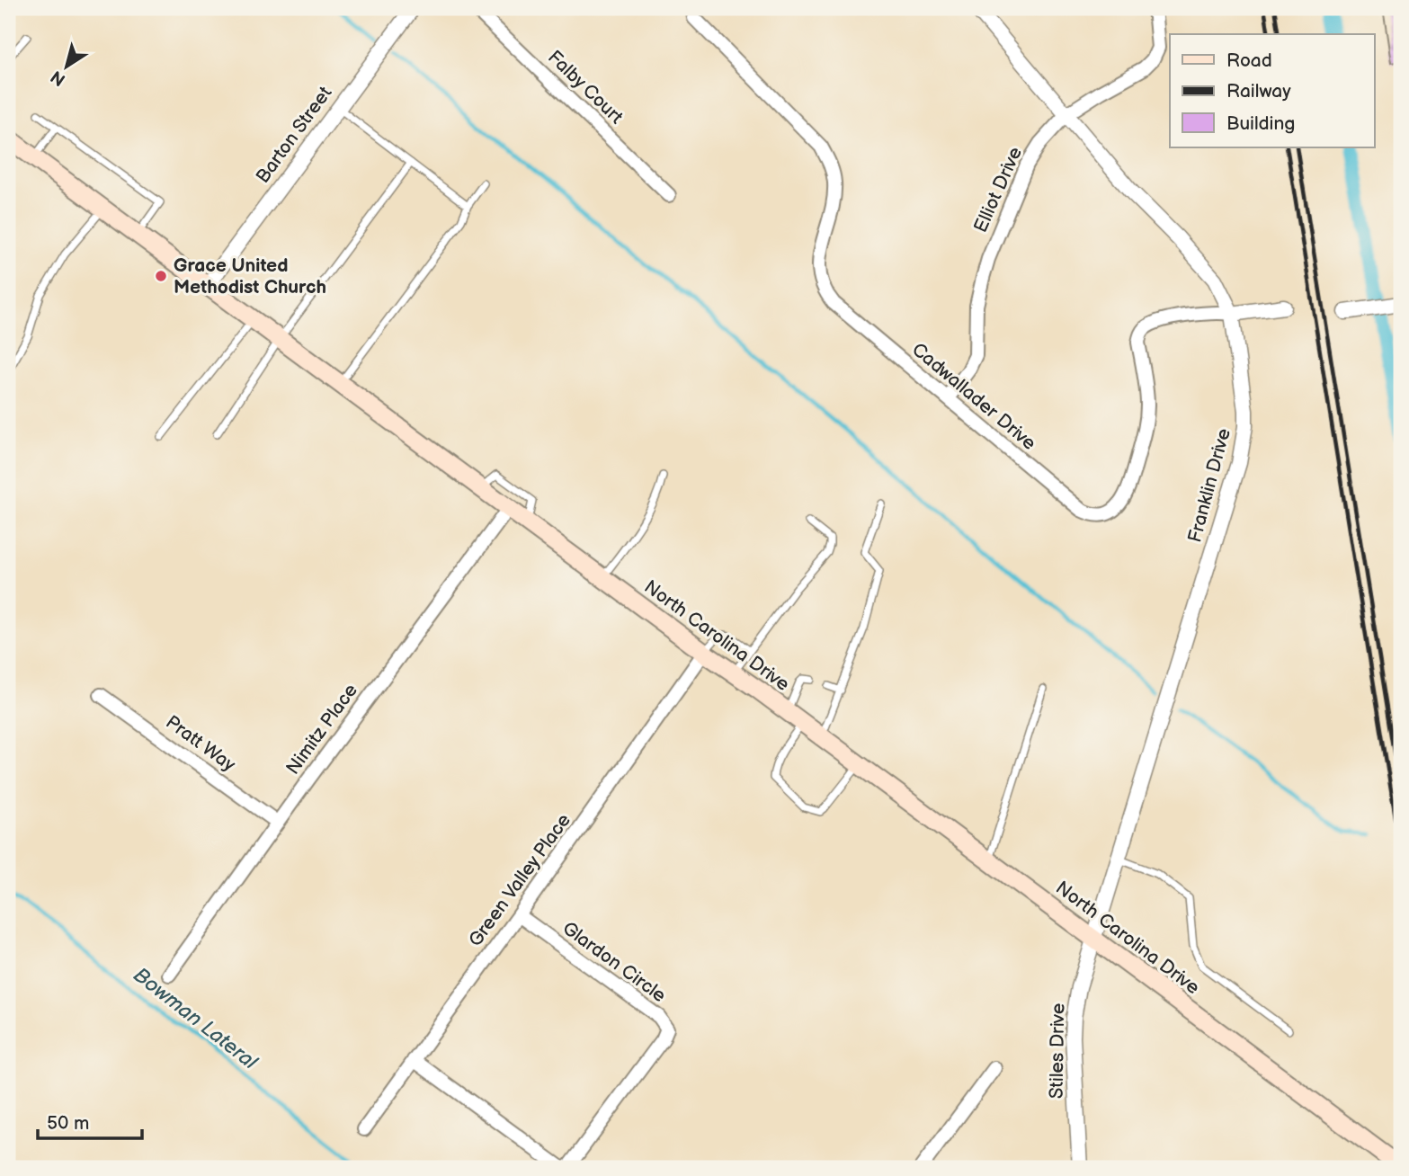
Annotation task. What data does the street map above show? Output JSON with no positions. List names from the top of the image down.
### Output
{
  "streets": {
    "main road": ["North Carolina Drive"],
    "street": [
      "Falby Court",
      "Barton Street",
      "Elliot Drive",
      "Cadwallader Drive",
      "Franklin Drive",
      "Nimitz Place",
      "Pratt Way",
      "Green Valley Place",
      "Glardon Circle",
      "Stiles Drive"
    ]
  },
  "crossings": [
    ["Barton Street", "North Carolina Drive"],
    ["Elliot Drive", "Cadwallader Drive"],
    ["Elliot Drive", "Franklin Drive"],
    ["Cadwallader Drive", "Franklin Drive"],
    ["Franklin Drive", "North Carolina Drive"],
    ["Franklin Drive", "Stiles Drive"],
    ["North Carolina Drive", "Nimitz Place"],
    ["North Carolina Drive", "Green Valley Place"],
    ["North Carolina Drive", "Stiles Drive"],
    ["Nimitz Place", "Pratt Way"],
    ["Green Valley Place", "Glardon Circle"]
  ],
  "water": ["Bowman Lateral"],
  "places": ["Grace United Methodist Church"],
  "legend": ["Road", "Railway", "Building"],
  "scale_bar": "50 m",
  "north": "bottom left"
}
